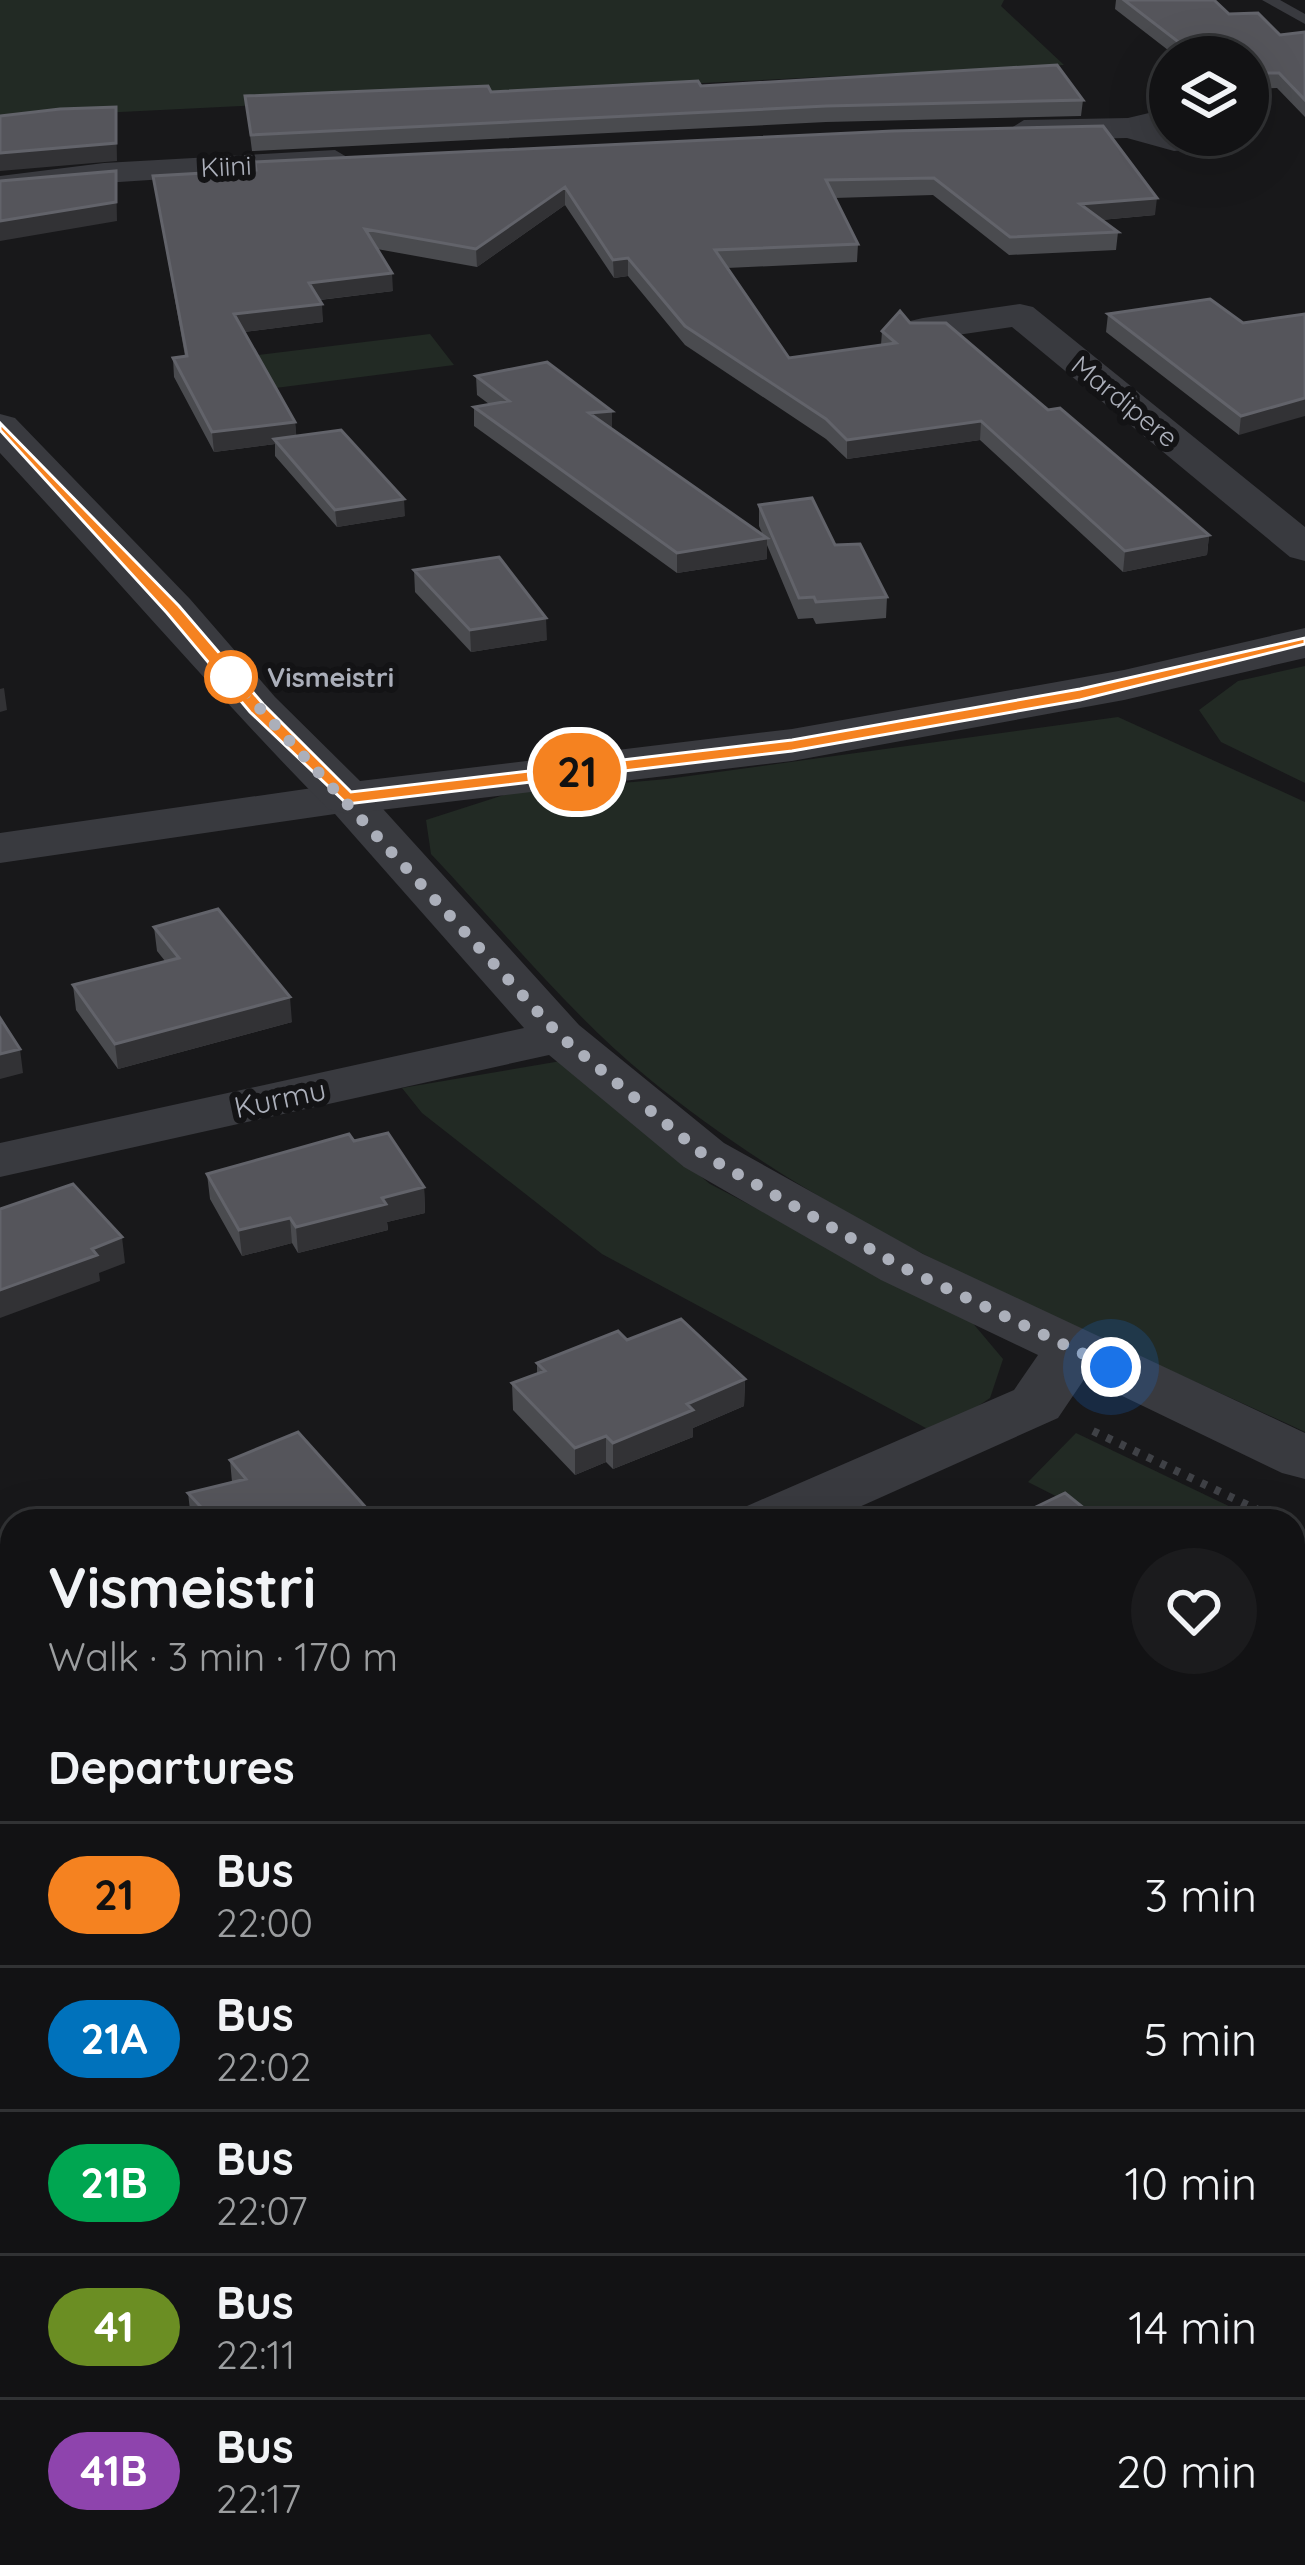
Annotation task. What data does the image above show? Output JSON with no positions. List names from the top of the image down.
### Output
{
  "streets": {
    "street": ["Kiini", "Mardipere", "Kurmu"]
  },
  "places": ["Vismeistri"],
  "lines": ["bus line 21"],
  "page": {
    "on_map": "21",
    "heading": [
      ["Vismeistri", "Walk · 3 min · 170 m"],
      "Departures"
    ],
    "list": [
      {
        "mark": "21",
        "name": "Bus",
        "note": "22:00",
        "value": "3 min"
      },
      {
        "mark": "21A",
        "name": "Bus",
        "note": "22:02",
        "value": "5 min"
      },
      {
        "mark": "21B",
        "name": "Bus",
        "note": "22:07",
        "value": "10 min"
      },
      {
        "mark": "41",
        "name": "Bus",
        "note": "22:11",
        "value": "14 min"
      },
      {
        "mark": "41B",
        "name": "Bus",
        "note": "22:17",
        "value": "20 min"
      }
    ]
  }
}
